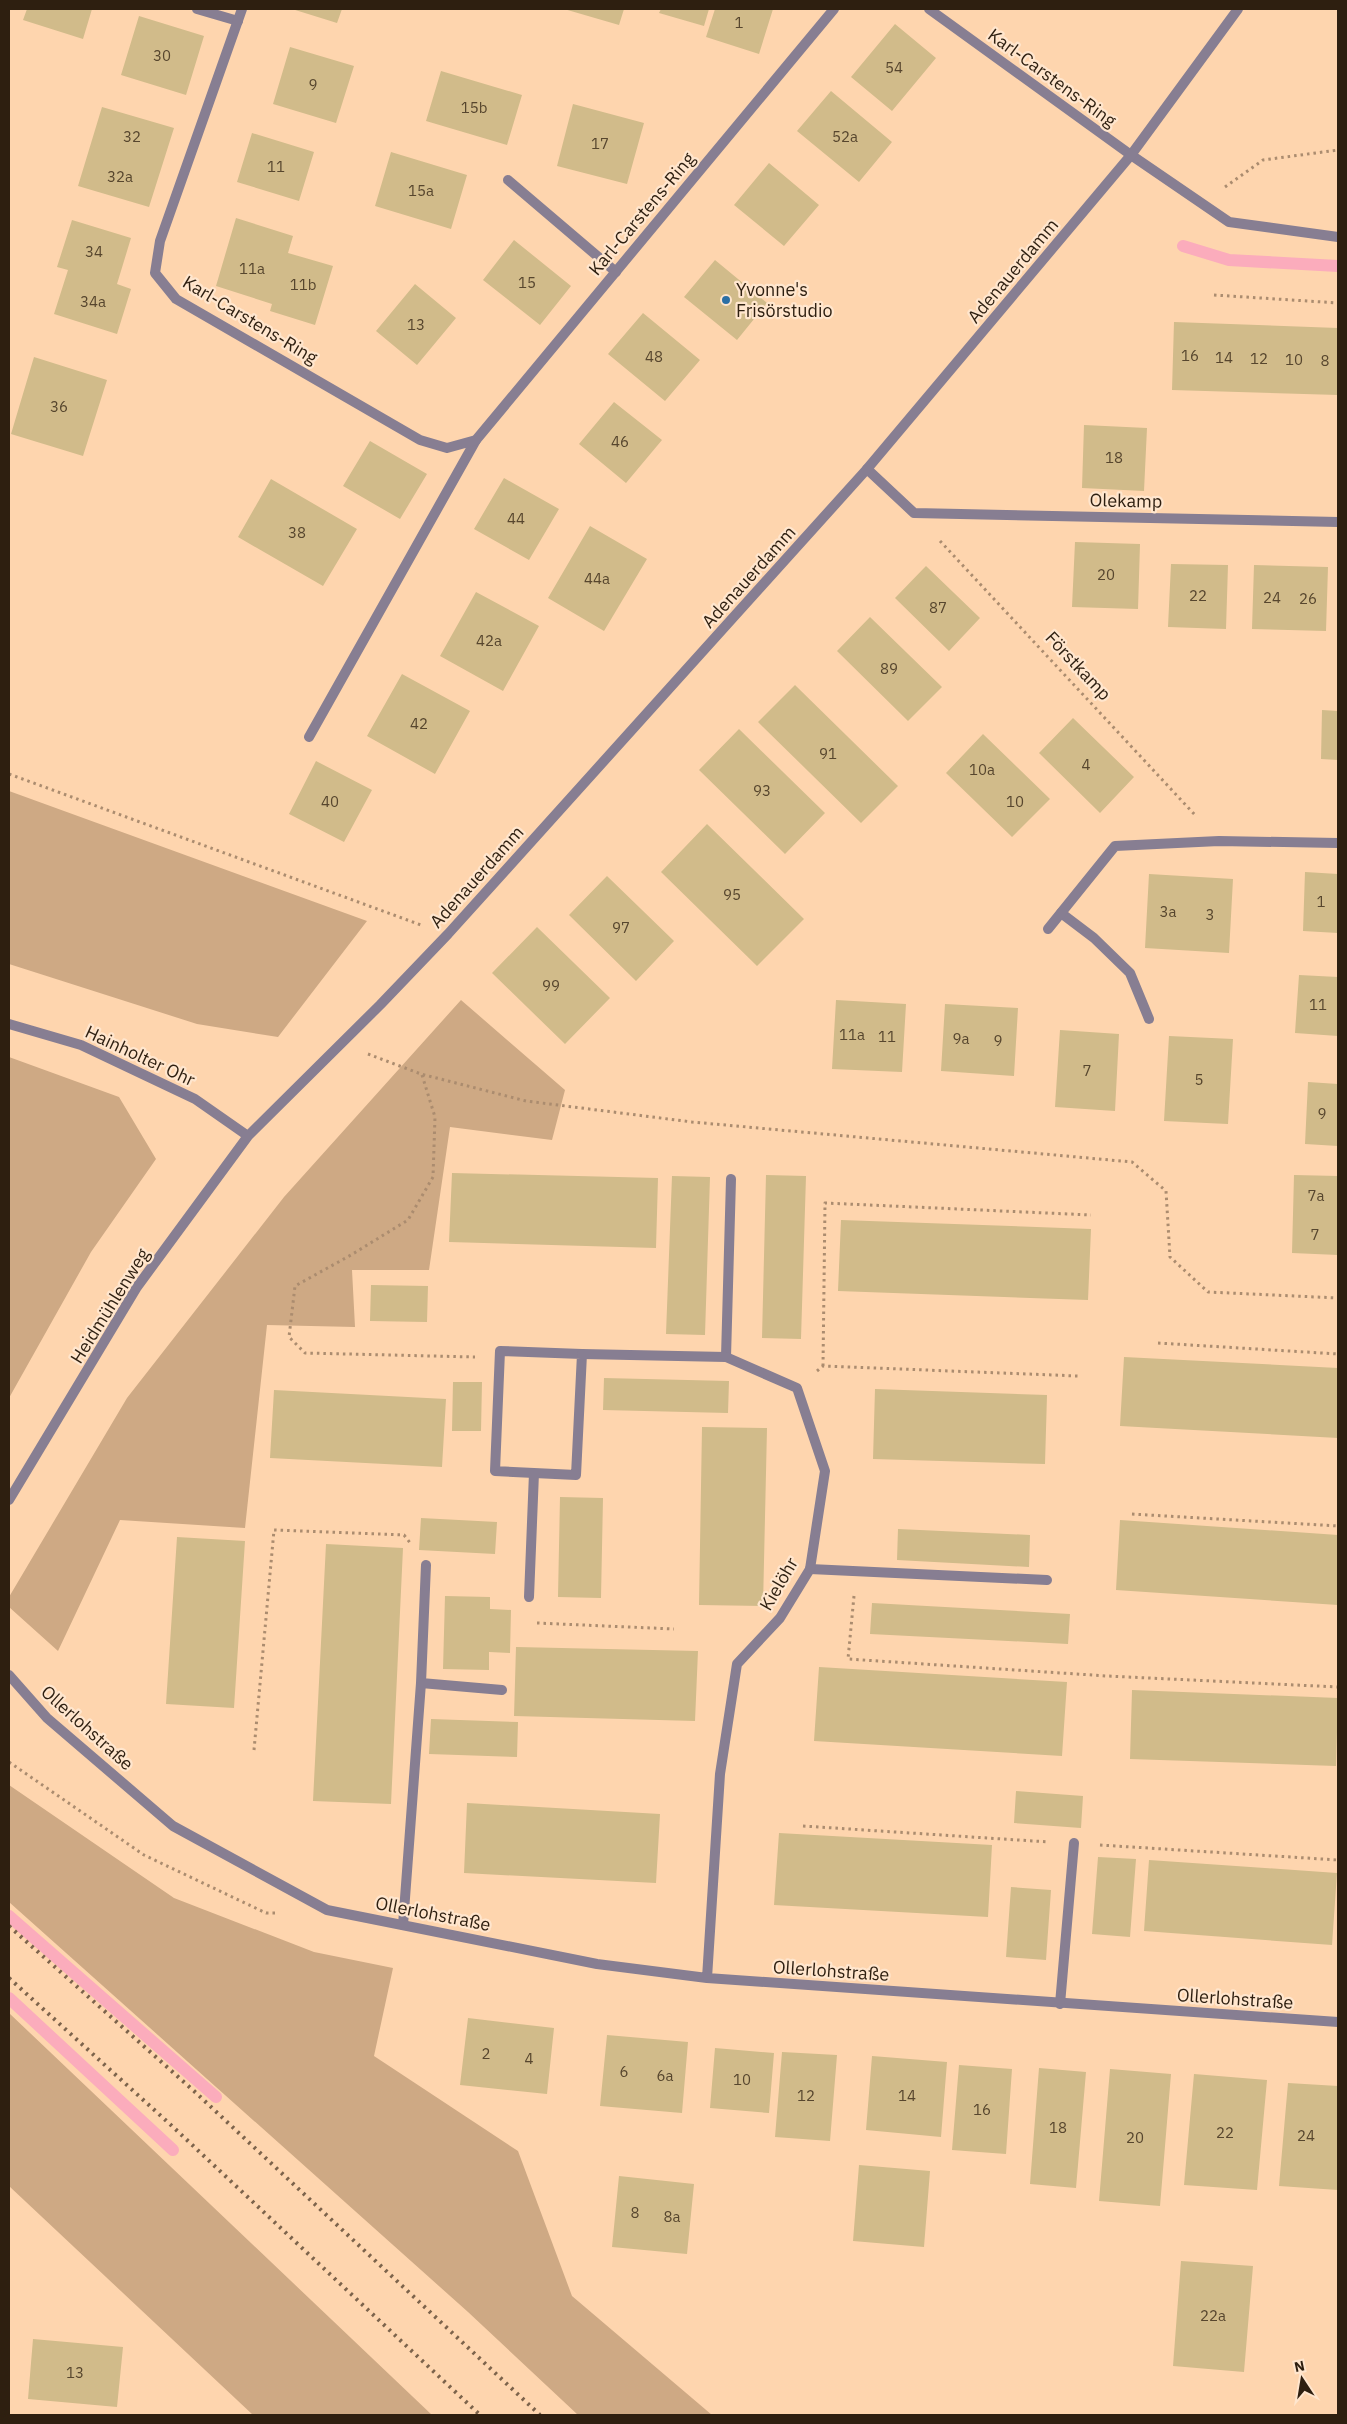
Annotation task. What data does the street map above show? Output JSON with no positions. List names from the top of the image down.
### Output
{
  "streets": {
    "street": [
      "Karl-Carstens-Ring",
      "Adenauerdamm",
      "Olekamp",
      "Hainholter Ohr",
      "Heidmühlenweg",
      "Kielöhr",
      "Ollerlohstraße"
    ],
    "path": ["Förstkamp"]
  },
  "crossings": [
    ["Karl-Carstens-Ring", "Adenauerdamm"],
    ["Adenauerdamm", "Hainholter Ohr"],
    ["Adenauerdamm", "Heidmühlenweg"],
    ["Olekamp", "Förstkamp"],
    ["Hainholter Ohr", "Heidmühlenweg"],
    ["Kielöhr", "Ollerlohstraße"]
  ],
  "places": ["Yvonne's Frisörstudio"],
  "house_numbers": [
    "1",
    "30",
    "54",
    "9",
    "15b",
    "32",
    "52a",
    "17",
    "11",
    "32a",
    "15a",
    "34",
    "11a",
    "15",
    "11b",
    "34a",
    "13",
    "16",
    "48",
    "14",
    "12",
    "10",
    "8",
    "36",
    "46",
    "18",
    "44",
    "38",
    "20",
    "44a",
    "22",
    "24",
    "26",
    "87",
    "42a",
    "89",
    "42",
    "91",
    "4",
    "10a",
    "93",
    "40",
    "10",
    "95",
    "1",
    "3a",
    "3",
    "97",
    "99",
    "11",
    "11a",
    "11",
    "9a",
    "9",
    "7",
    "5",
    "9",
    "7a",
    "7",
    "2",
    "4",
    "6",
    "6a",
    "10",
    "12",
    "14",
    "16",
    "18",
    "22",
    "24",
    "20",
    "8",
    "8a",
    "22a",
    "13"
  ],
  "north": "top"
}
